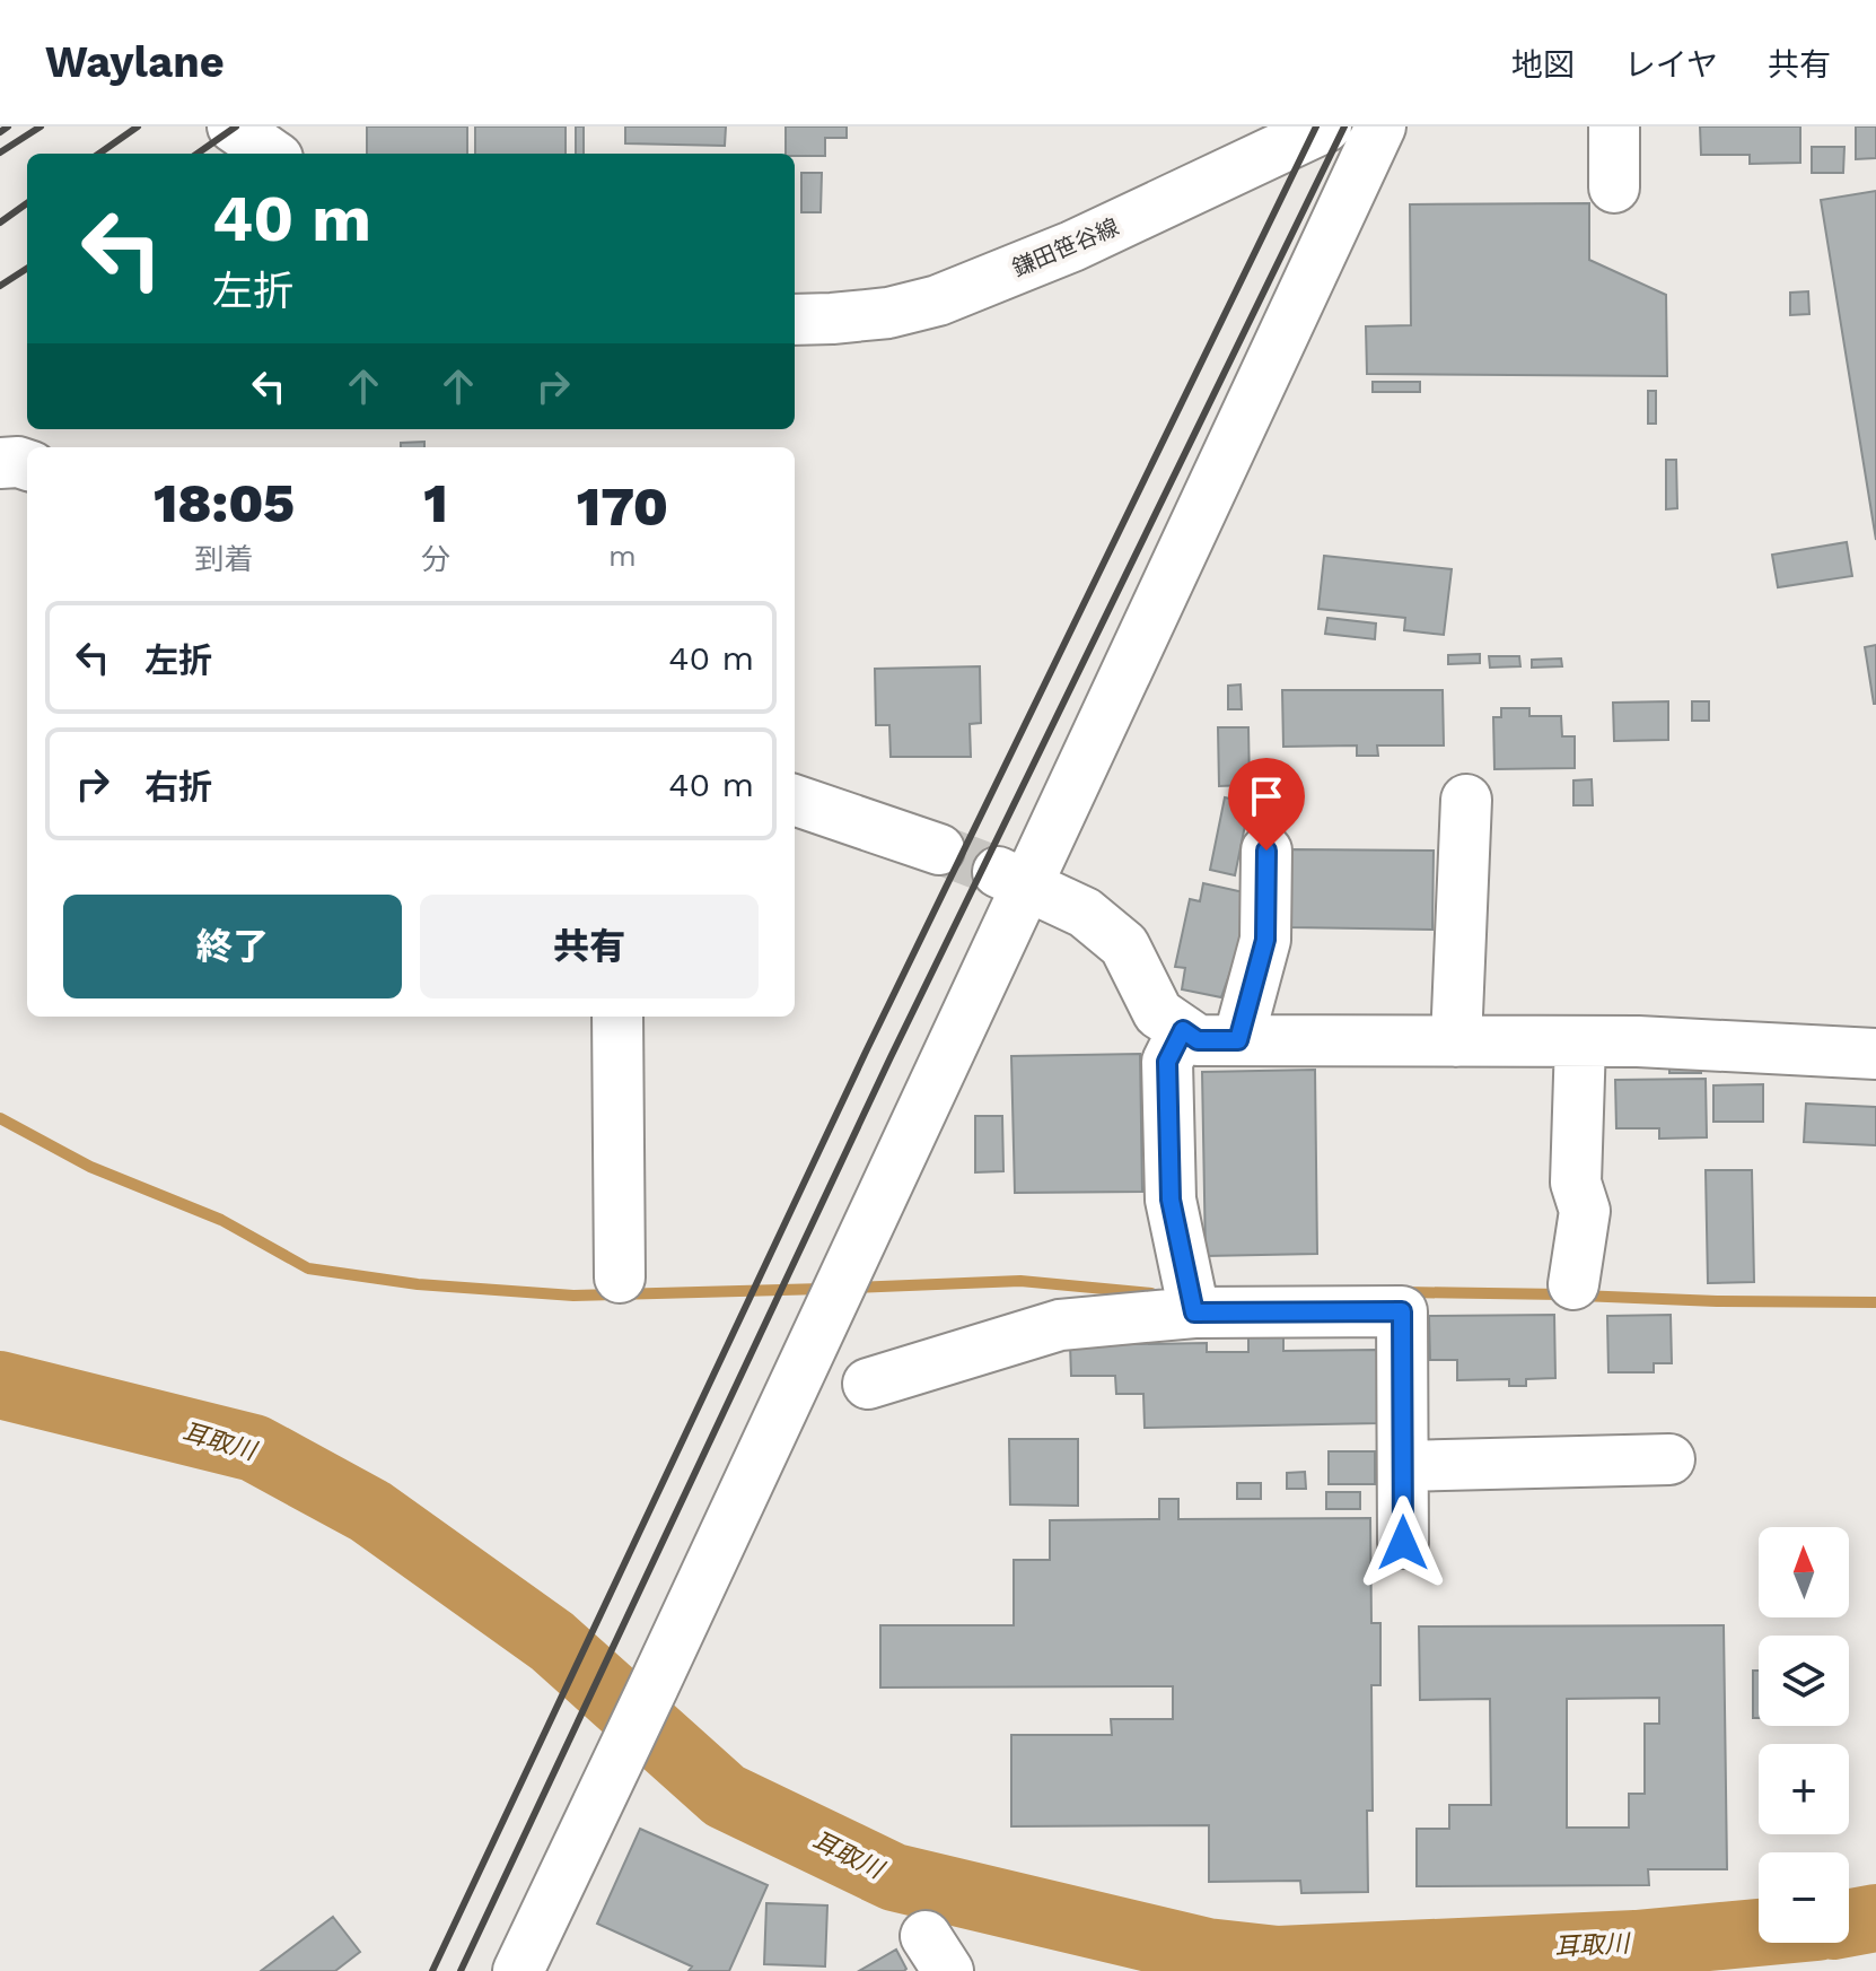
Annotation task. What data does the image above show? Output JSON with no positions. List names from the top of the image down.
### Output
{
  "streets": {
    "street": ["鎌田笹谷線"]
  },
  "water": ["耳取川"],
  "north": "top",
  "page": {
    "header": "Waylane",
    "nav": ["地図", "レイヤ", "共有"],
    "turn": ["40 m", "左折"],
    "eta": [
      "18:05",
      "到着",
      "1",
      "分",
      "170",
      "m"
    ],
    "list": [
      {
        "name": "左折",
        "value": "40 m"
      },
      {
        "name": "右折",
        "value": "40 m"
      }
    ],
    "buttons": ["終了", "共有"],
    "map_buttons": ["+", "−"]
  }
}
